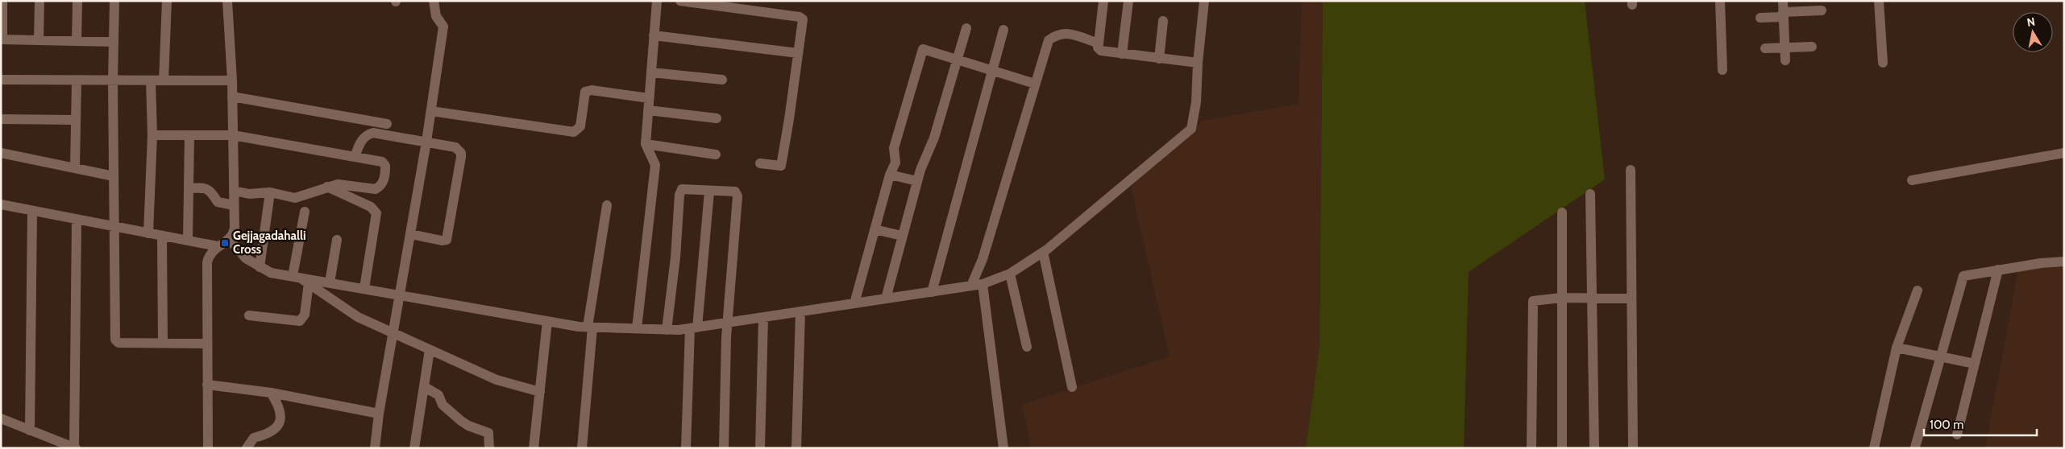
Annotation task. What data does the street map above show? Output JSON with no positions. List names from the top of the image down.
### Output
{
  "places": {
    "transit": ["Gejjagadahalli Cross"]
  },
  "scale_bar": "100 m",
  "north": "top"
}
